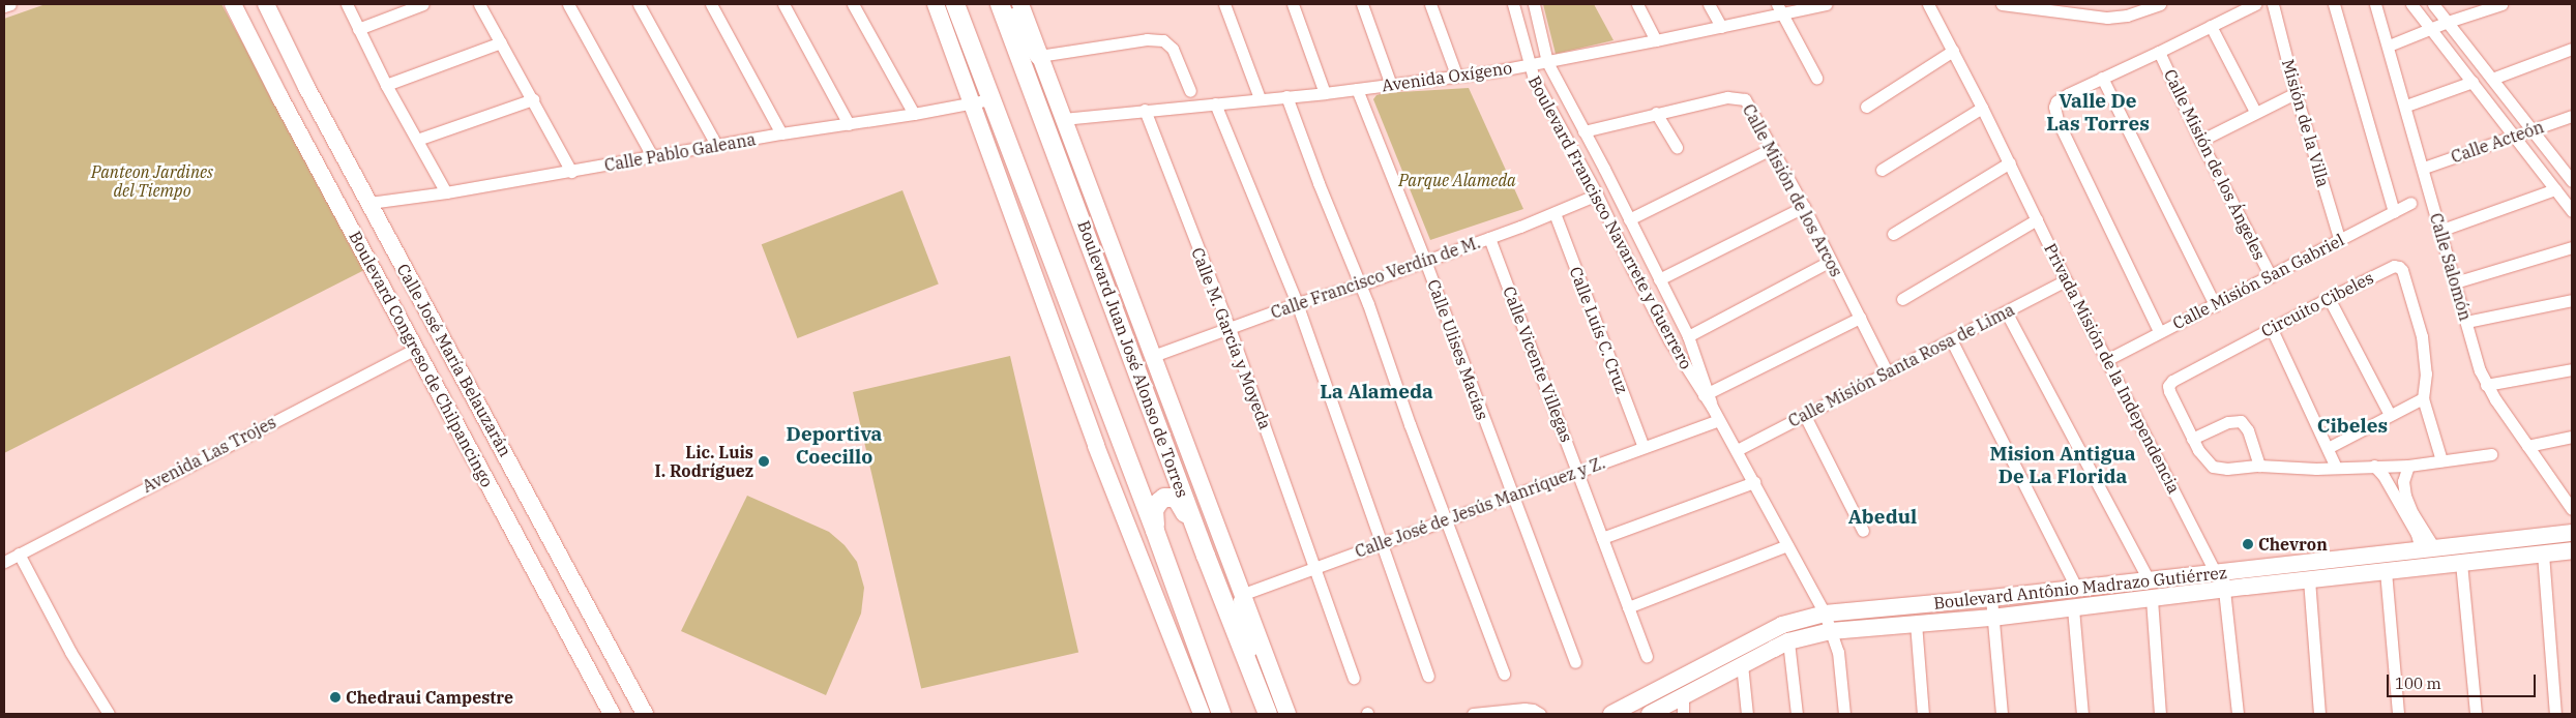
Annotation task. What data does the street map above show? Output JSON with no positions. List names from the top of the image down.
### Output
{
  "streets": {
    "main road": ["Boulevard Juan José Alonso de Torres"],
    "street": [
      "Avenida Oxígeno",
      "Misión de la Villa",
      "Calle Acteón",
      "Calle Pablo Galeana",
      "Calle Misión de los Ángeles",
      "Calle Misión de los Arcos",
      "Boulevard Francisco Navarrete y Guerrero",
      "Calle Salomón",
      "Calle Francisco Verdín de M.",
      "Calle Misión San Gabriel",
      "Circuito Cibeles",
      "Calle Luís C. Cruz",
      "Calle M. García y Moyeda",
      "Calle Ulises Macías",
      "Boulevard Congreso de Chilpancingo",
      "Calle José María Belauzarán",
      "Calle Vicente Villegas",
      "Calle Misión Santa Rosa de Lima",
      "Privada Misión de la Independencia",
      "Avenida Las Trojes",
      "Calle José de Jesús Manríquez y Z.",
      "Boulevard Antônio Madrazo Gutiérrez"
    ]
  },
  "crossings": [
    ["Avenida Oxígeno", "Boulevard Francisco Navarrete y Guerrero"],
    ["Avenida Oxígeno", "Calle M. García y Moyeda"],
    ["Avenida Oxígeno", "Calle Ulises Macías"],
    ["Misión de la Villa", "Calle Misión San Gabriel"],
    ["Calle Acteón", "Calle Salomón"],
    ["Calle Pablo Galeana", "Calle José María Belauzarán"],
    ["Calle Misión de los Ángeles", "Calle Misión San Gabriel"],
    ["Calle Misión de los Arcos", "Boulevard Francisco Navarrete y Guerrero"],
    ["Calle Misión de los Arcos", "Calle Misión Santa Rosa de Lima"],
    ["Boulevard Francisco Navarrete y Guerrero", "Calle Francisco Verdín de M."],
    ["Boulevard Francisco Navarrete y Guerrero", "Calle Misión Santa Rosa de Lima"],
    ["Boulevard Francisco Navarrete y Guerrero", "Calle José de Jesús Manríquez y Z."],
    ["Boulevard Francisco Navarrete y Guerrero", "Boulevard Antônio Madrazo Gutiérrez"],
    ["Calle Francisco Verdín de M.", "Calle Luís C. Cruz"],
    ["Calle Francisco Verdín de M.", "Calle M. García y Moyeda"],
    ["Calle Francisco Verdín de M.", "Calle Ulises Macías"],
    ["Calle Francisco Verdín de M.", "Calle Vicente Villegas"],
    ["Calle Misión San Gabriel", "Privada Misión de la Independencia"],
    ["Calle Luís C. Cruz", "Calle José de Jesús Manríquez y Z."],
    ["Calle M. García y Moyeda", "Calle José de Jesús Manríquez y Z."],
    ["Calle Ulises Macías", "Calle José de Jesús Manríquez y Z."],
    ["Boulevard Congreso de Chilpancingo", "Avenida Las Trojes"],
    ["Calle Vicente Villegas", "Calle José de Jesús Manríquez y Z."],
    ["Calle Misión Santa Rosa de Lima", "Privada Misión de la Independencia"],
    ["Privada Misión de la Independencia", "Boulevard Antônio Madrazo Gutiérrez"]
  ],
  "districts": [
    "Valle De Las Torres",
    "La Alameda",
    "Cibeles",
    "Deportiva Coecillo",
    "Mision Antigua De La Florida",
    "Abedul"
  ],
  "parks": ["Panteon Jardines del Tiempo", "Parque Alameda"],
  "places": ["Lic. Luis I. Rodríguez", "Chevron", "Chedraui Campestre"],
  "scale_bar": "100 m"
}
